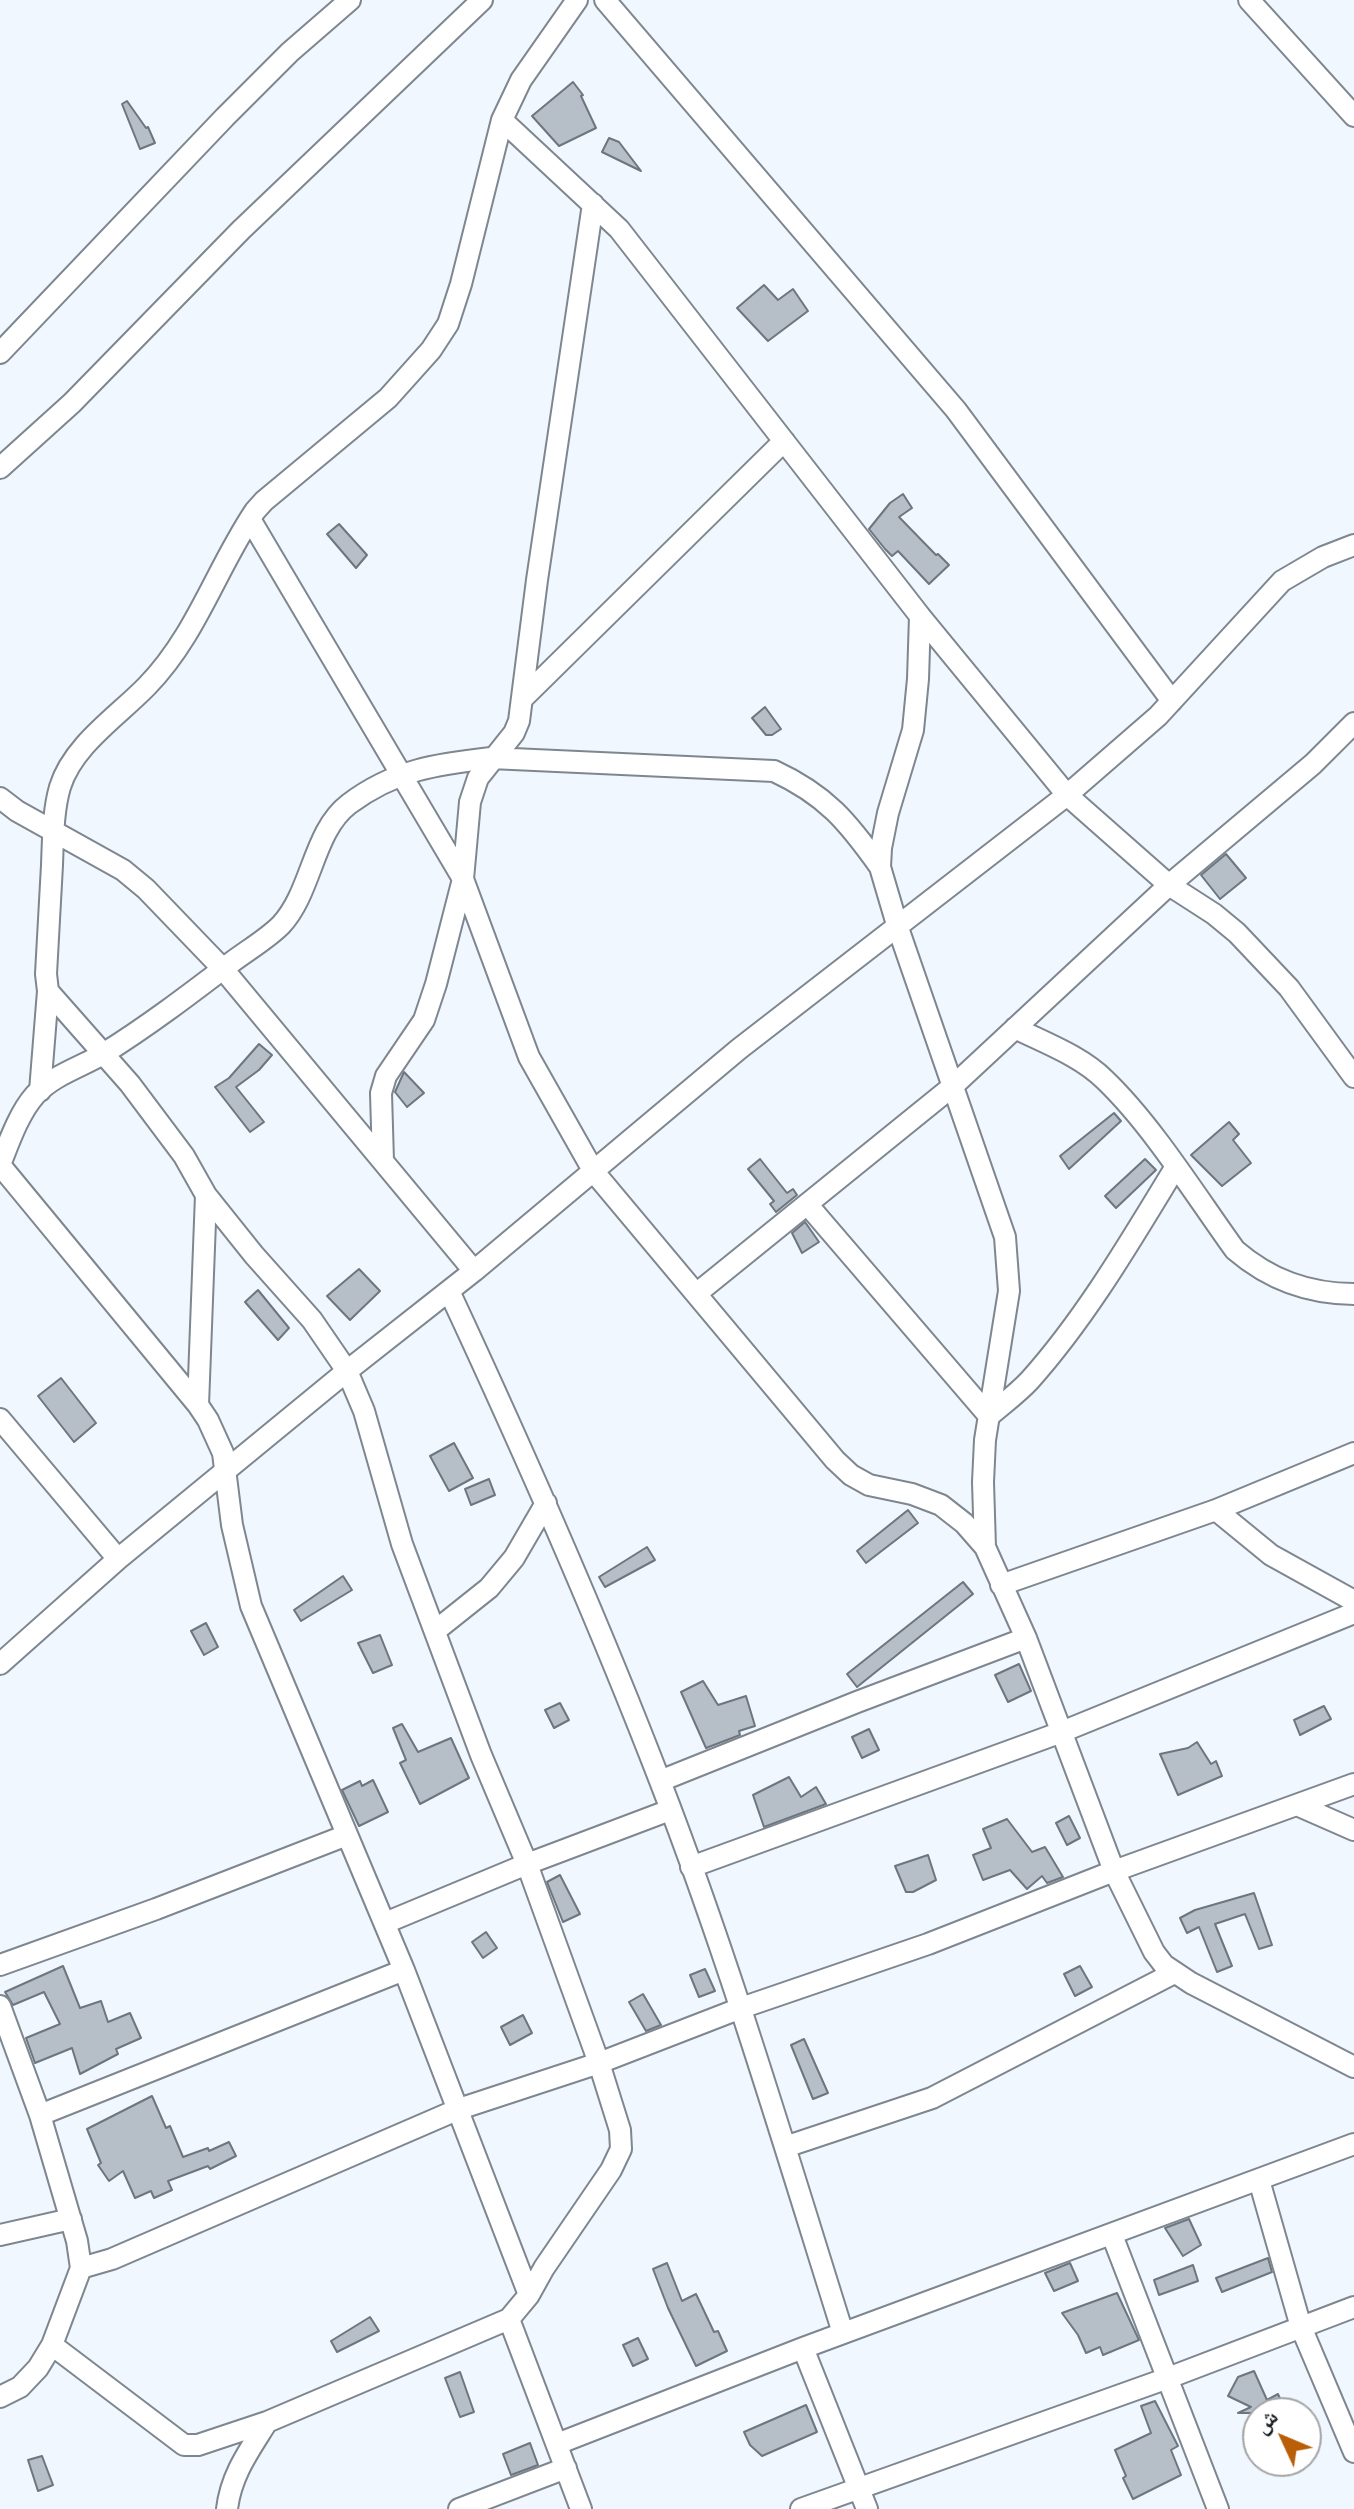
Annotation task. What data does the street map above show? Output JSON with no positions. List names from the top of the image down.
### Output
{
  "north": "top left"
}
